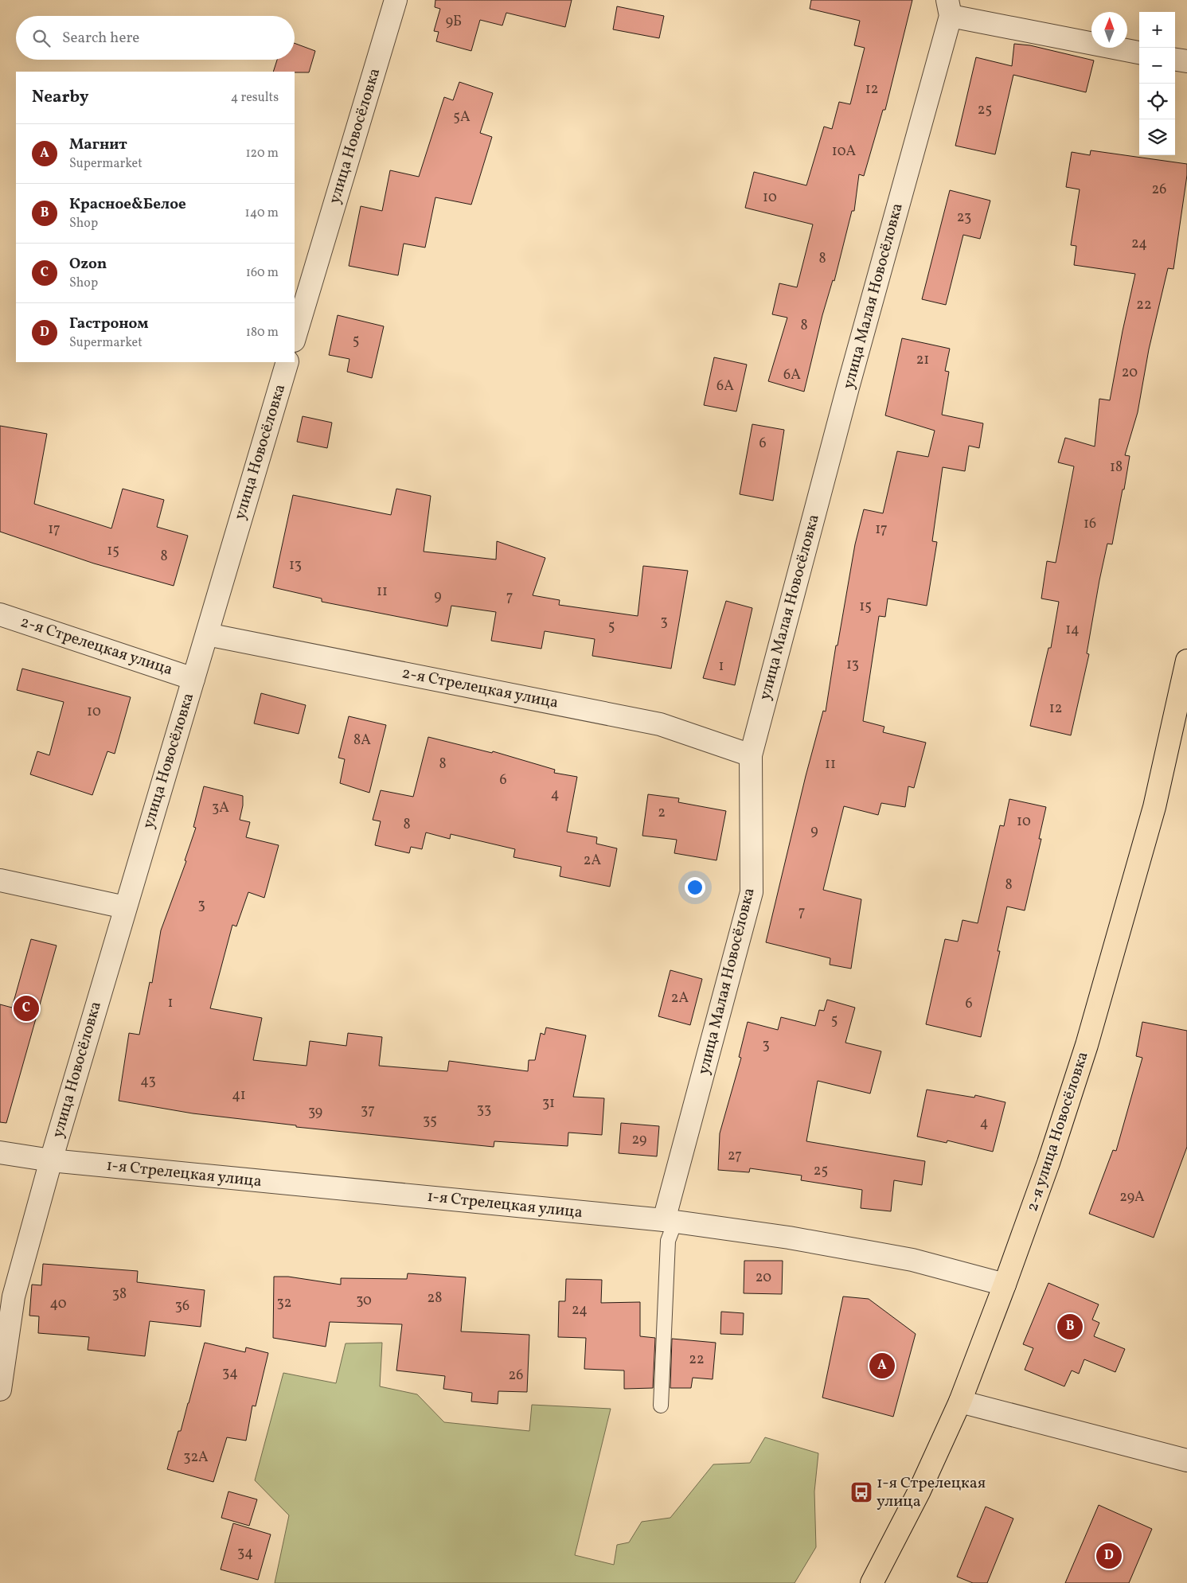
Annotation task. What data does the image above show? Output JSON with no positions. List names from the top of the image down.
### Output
{
  "streets": {
    "main road": ["2-я улица Новосёловка"],
    "street": [
      "улица Новосёловка",
      "улица Малая Новосёловка",
      "2-я Стрелецкая улица",
      "1-я Стрелецкая улица"
    ]
  },
  "crossings": [
    ["улица Новосёловка", "2-я Стрелецкая улица"],
    ["улица Новосёловка", "1-я Стрелецкая улица"],
    ["улица Малая Новосёловка", "2-я Стрелецкая улица"],
    ["улица Малая Новосёловка", "1-я Стрелецкая улица"],
    ["2-я улица Новосёловка", "1-я Стрелецкая улица"]
  ],
  "places": {
    "bus stop": ["1-я Стрелецкая улица"]
  },
  "house_numbers": [
    "9Б",
    "12",
    "25",
    "5А",
    "10А",
    "26",
    "10",
    "23",
    "24",
    "8",
    "22",
    "8",
    "5",
    "21",
    "20",
    "6А",
    "6А",
    "6",
    "18",
    "16",
    "17",
    "17",
    "15",
    "8",
    "13",
    "11",
    "9",
    "7",
    "15",
    "3",
    "5",
    "14",
    "13",
    "1",
    "12",
    "10",
    "8А",
    "8",
    "11",
    "6",
    "4",
    "3А",
    "2",
    "10",
    "8",
    "9",
    "2А",
    "8",
    "3",
    "7",
    "2А",
    "1",
    "6",
    "5",
    "3",
    "43",
    "41",
    "31",
    "33",
    "37",
    "39",
    "35",
    "4",
    "29",
    "27",
    "25",
    "29А",
    "20",
    "38",
    "28",
    "30",
    "32",
    "40",
    "36",
    "24",
    "22",
    "34",
    "26",
    "32А",
    "34"
  ],
  "north": "top",
  "page": {
    "map_buttons": ["+", "−"],
    "search": "Search here",
    "heading": ["Nearby", "4 results"],
    "list": [
      {
        "mark": "A",
        "name": "Магнит",
        "note": "Supermarket",
        "value": "120 m"
      },
      {
        "mark": "B",
        "name": "Красное&Белое",
        "note": "Shop",
        "value": "140 m"
      },
      {
        "mark": "C",
        "name": "Ozon",
        "note": "Shop",
        "value": "160 m"
      },
      {
        "mark": "D",
        "name": "Гастроном",
        "note": "Supermarket",
        "value": "180 m"
      }
    ],
    "pins": [
      "C",
      "B",
      "A",
      "D"
    ]
  }
}
